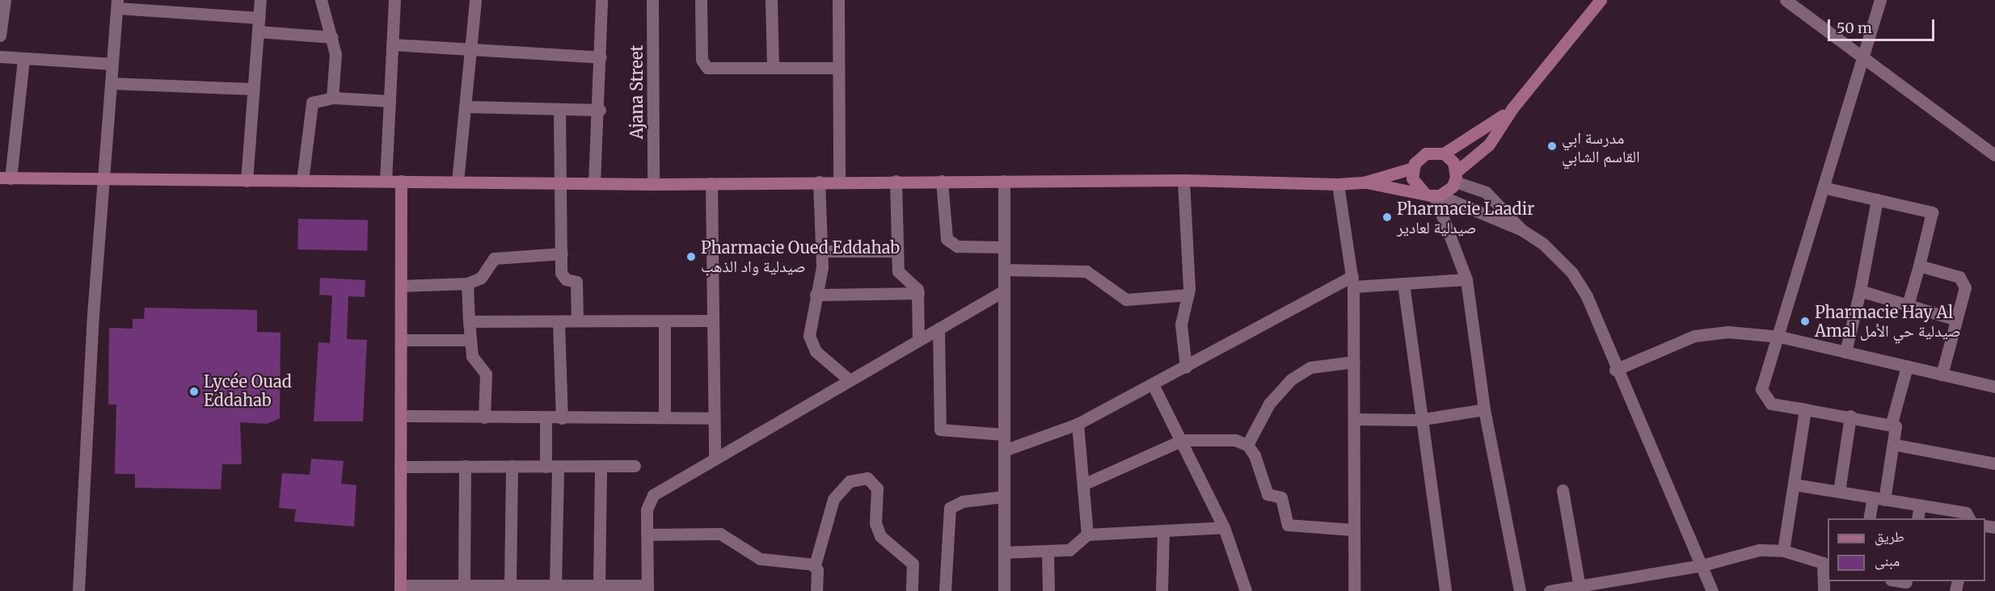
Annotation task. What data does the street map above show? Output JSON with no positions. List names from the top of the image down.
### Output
{
  "streets": {
    "street": ["Ajana Street"]
  },
  "places": [
    "مدرسة ابي القاسم الشابي",
    "Pharmacie Laadir صيدلية لعادير",
    "Pharmacie Oued Eddahab صيدلية واد الذهب",
    "Pharmacie Hay Al Amal صيدلية حي الأمل",
    "Lycée Ouad Eddahab"
  ],
  "legend": ["طريق", "مبنى"],
  "scale_bar": "50 m"
}
